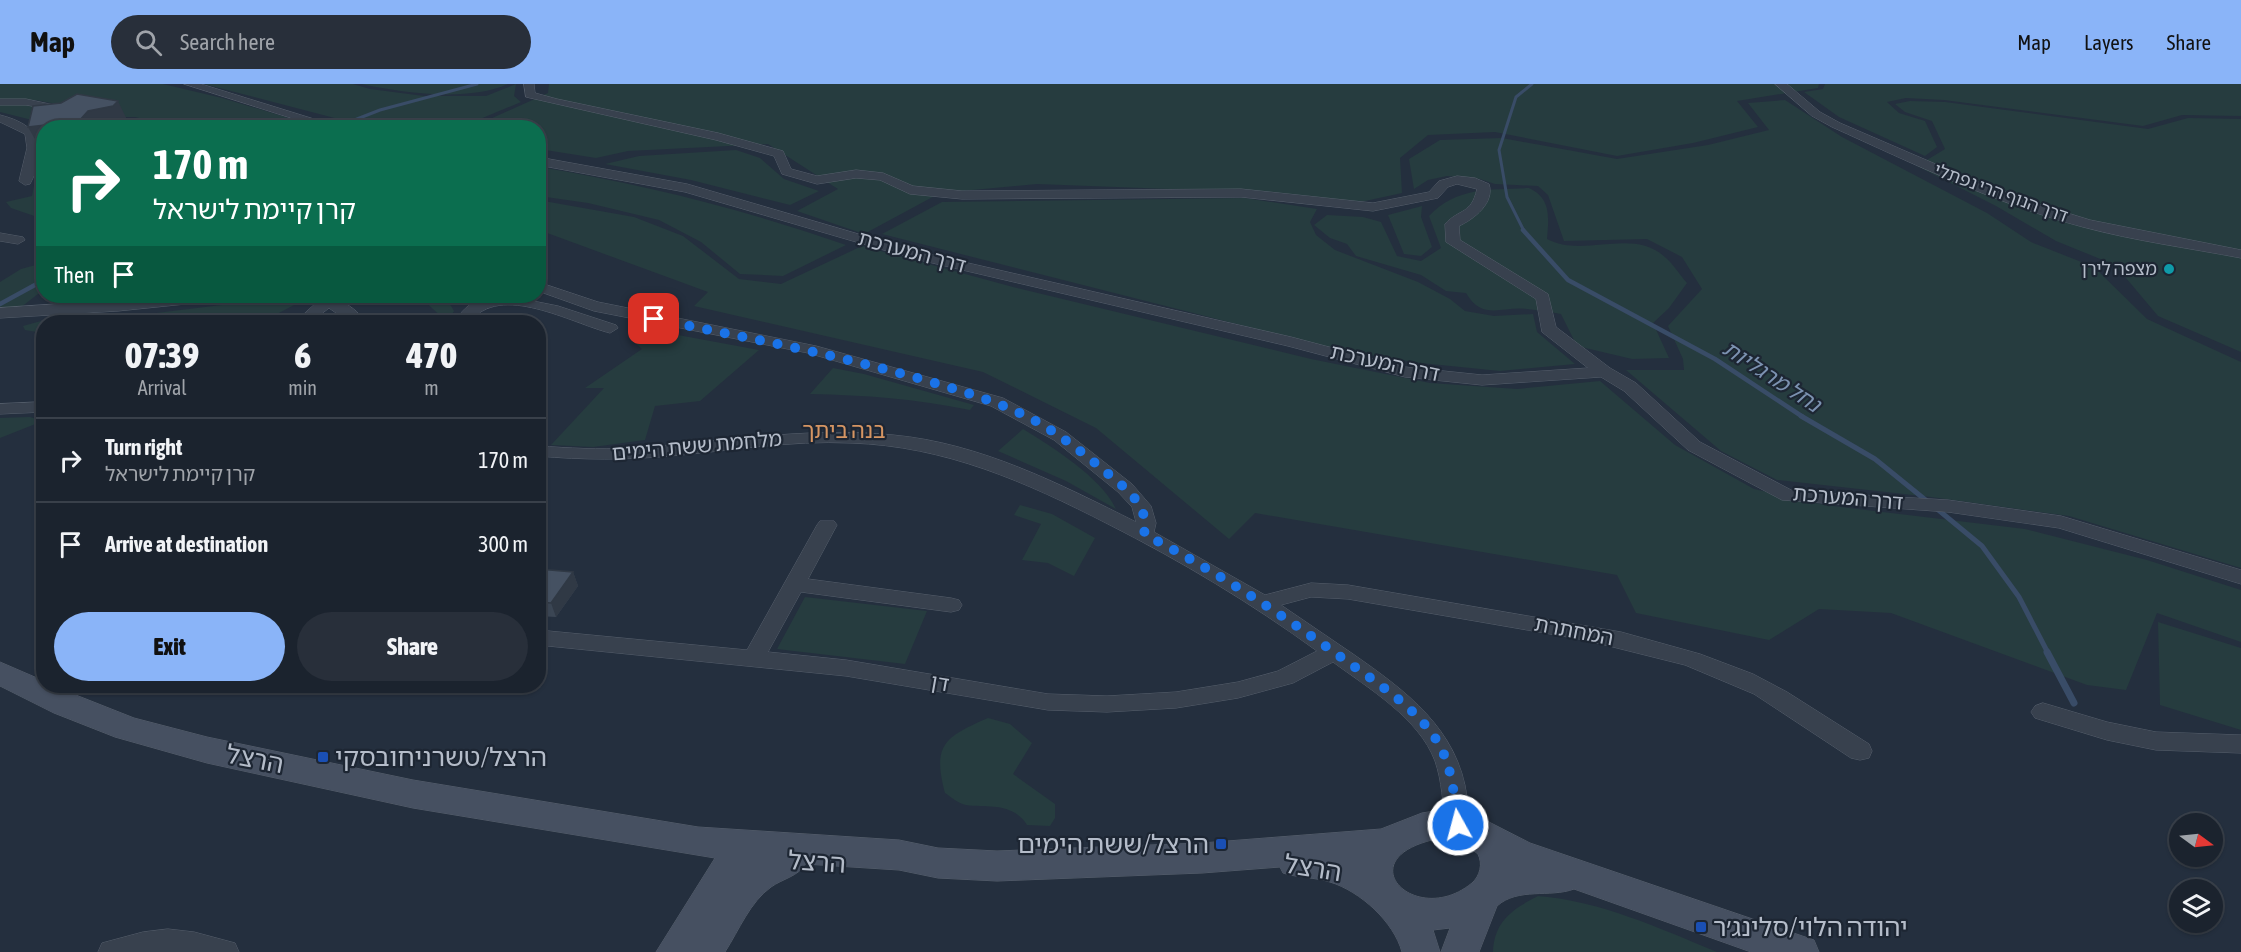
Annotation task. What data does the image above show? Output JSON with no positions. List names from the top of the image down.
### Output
{
  "streets": {
    "street": [
      "דרך הנוף הרי נפתלי",
      "דרך המערכת",
      "מלחמת ששת הימים",
      "המחתרת",
      "דן",
      "הרצל"
    ]
  },
  "crossings": [
    ["מלחמת ששת הימים", "המחתרת"],
    ["מלחמת ששת הימים", "דן"],
    ["מלחמת ששת הימים", "הרצל"]
  ],
  "districts": ["בנה ביתך"],
  "water": ["נחל מרגליות"],
  "places": {
    "other": ["מצפה לירן"],
    "transit": ["הרצל/טשרניחובסקי", "הרצל/ששת הימים", "יהודה הלוי/סלינג׳ר"]
  },
  "north": "right",
  "page": {
    "header": "Map",
    "search": "Search here",
    "nav": ["Map", "Layers", "Share"],
    "turn": ["170 m", "קרן קיימת לישראל"],
    "then": "Then",
    "eta": [
      "07:39",
      "Arrival",
      "6",
      "min",
      "470",
      "m"
    ],
    "list": [
      {
        "name": "Turn right",
        "note": "קרן קיימת לישראל",
        "value": "170 m"
      },
      {
        "name": "Arrive at destination",
        "value": "300 m"
      }
    ],
    "buttons": ["Exit", "Share"]
  }
}
